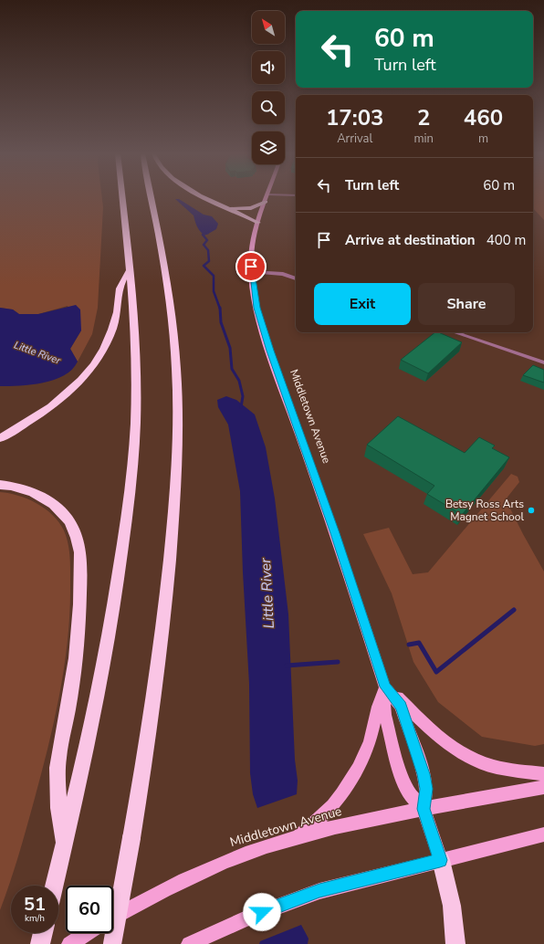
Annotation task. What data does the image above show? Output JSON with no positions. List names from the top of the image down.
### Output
{
  "streets": {
    "main road": ["Middletown Avenue"]
  },
  "water": ["Little River"],
  "places": ["Betsy Ross Arts Magnet School"],
  "north": "top left",
  "page": {
    "turn": ["60 m", "Turn left"],
    "eta": [
      "17:03",
      "Arrival",
      "2",
      "min",
      "460",
      "m"
    ],
    "list": [
      {
        "name": "Turn left",
        "value": "60 m"
      },
      {
        "name": "Arrive at destination",
        "value": "400 m"
      }
    ],
    "buttons": ["Exit", "Share"],
    "speed": "51 km/h",
    "limit": "60"
  }
}
